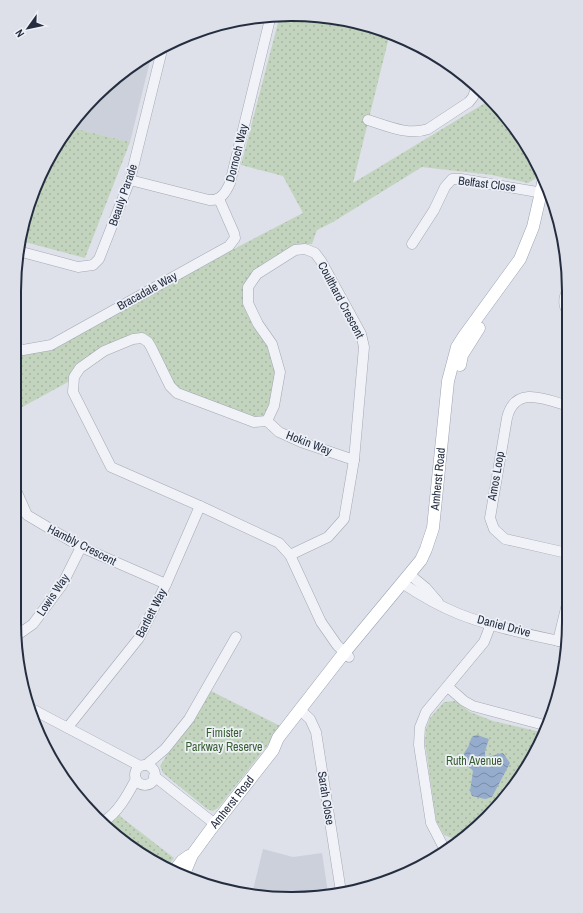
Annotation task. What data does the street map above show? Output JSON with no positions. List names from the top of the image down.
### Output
{
  "streets": {
    "main road": ["Amherst Road"],
    "street": [
      "Dornoch Way",
      "Belfast Close",
      "Beauly Parade",
      "Bracadale Way",
      "Coulthard Crescent",
      "Hokin Way",
      "Amos Loop",
      "Hambly Crescent",
      "Lowis Way",
      "Bartlett Way",
      "Daniel Drive",
      "Sarah Close"
    ]
  },
  "crossings": [
    ["Dornoch Way", "Bracadale Way"],
    ["Coulthard Crescent", "Hokin Way"],
    ["Amherst Road", "Daniel Drive"],
    ["Amherst Road", "Sarah Close"],
    ["Hambly Crescent", "Lowis Way"],
    ["Hambly Crescent", "Bartlett Way"]
  ],
  "parks": ["Fimister Parkway Reserve", "Ruth Avenue"],
  "north": "bottom left"
}
